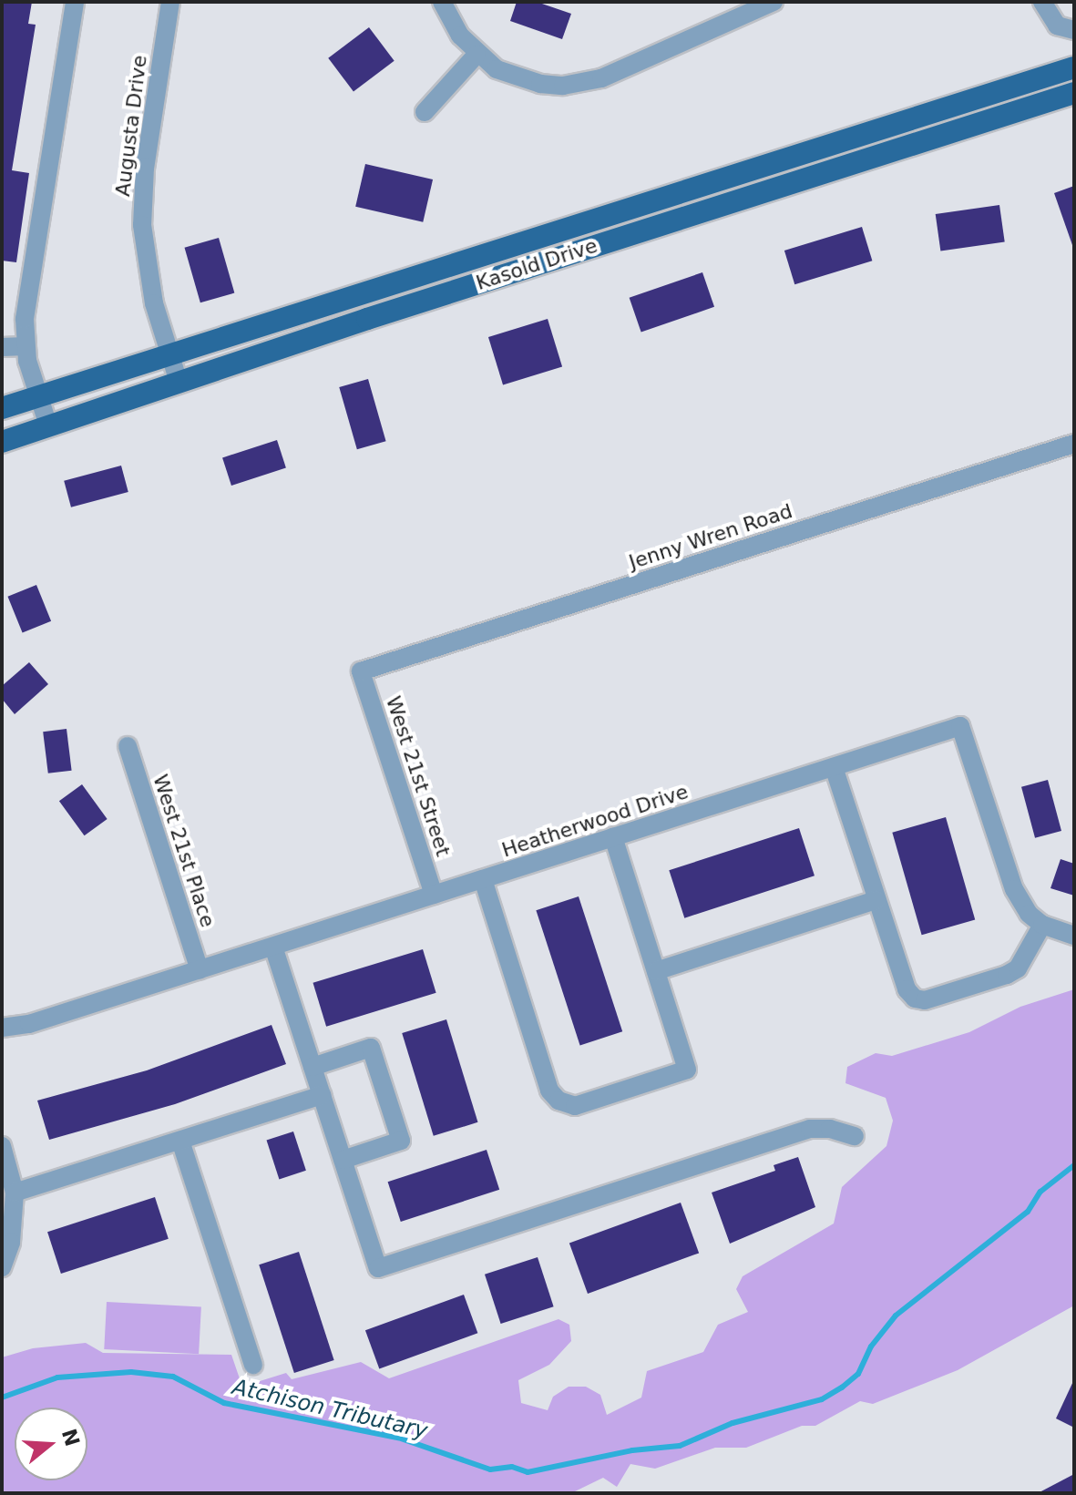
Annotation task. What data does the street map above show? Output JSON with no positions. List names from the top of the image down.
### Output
{
  "streets": {
    "main road": ["Kasold Drive"],
    "street": [
      "Augusta Drive",
      "Jenny Wren Road",
      "West 21st Street",
      "Heatherwood Drive",
      "West 21st Place"
    ]
  },
  "crossings": [
    ["Augusta Drive", "Kasold Drive"],
    ["Jenny Wren Road", "West 21st Street"],
    ["West 21st Street", "Heatherwood Drive"],
    ["Heatherwood Drive", "West 21st Place"]
  ],
  "water": ["Atchison Tributary"],
  "north": "right"
}
